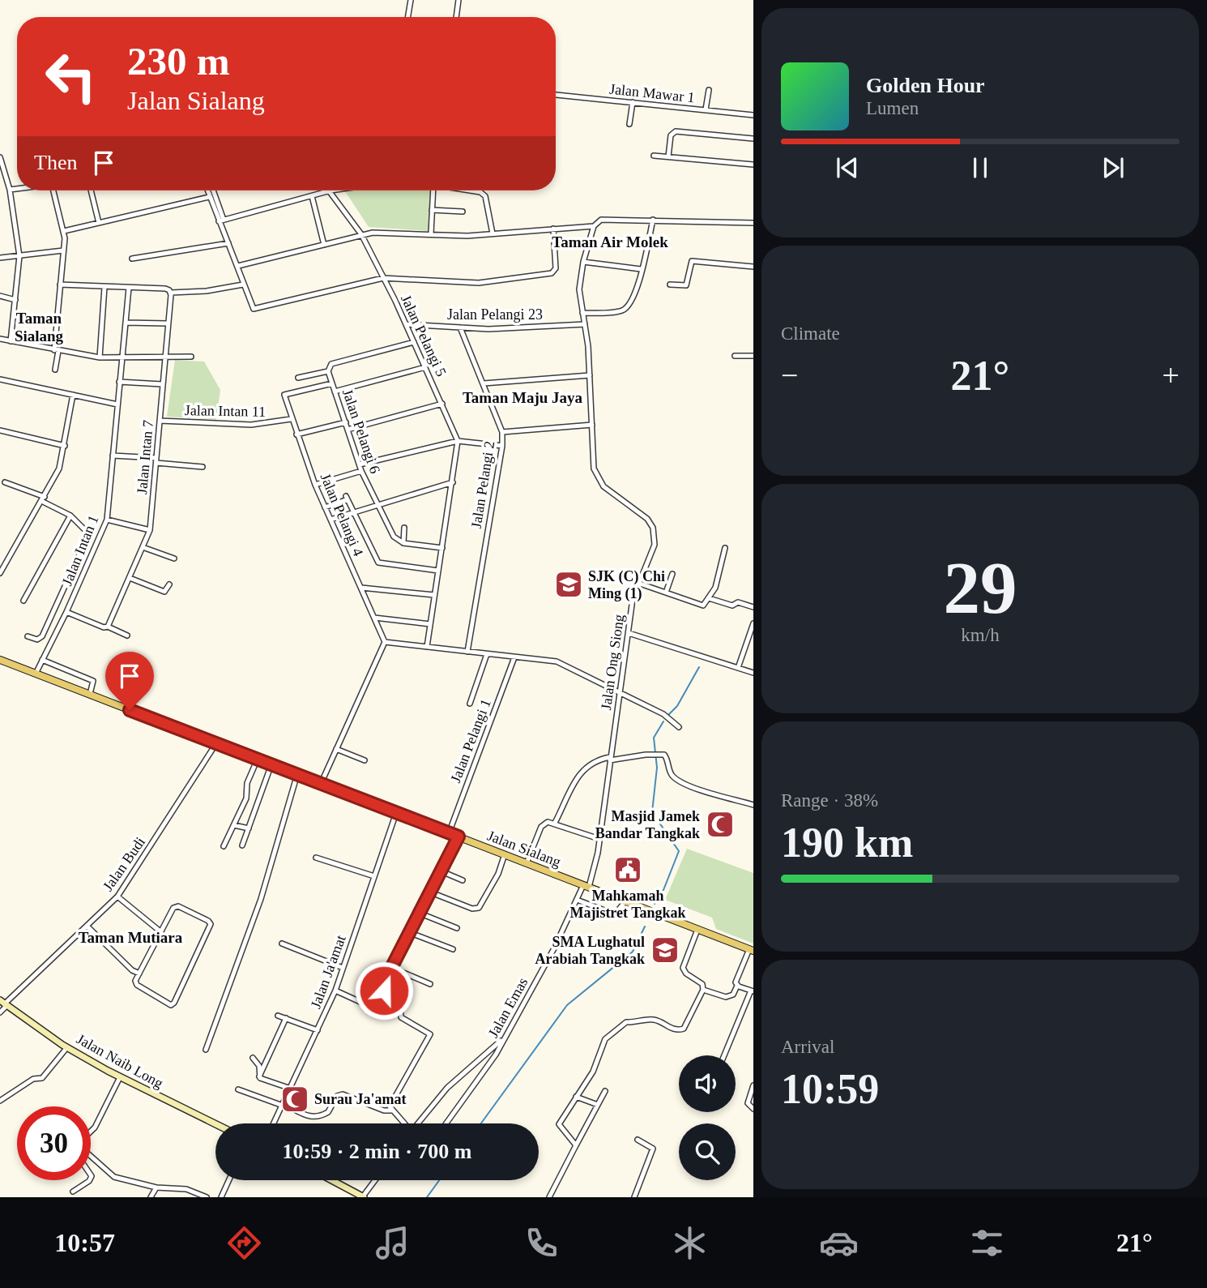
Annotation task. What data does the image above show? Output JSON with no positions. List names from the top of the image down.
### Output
{
  "streets": {
    "main road": ["Jalan Sialang", "Jalan Naib Long"],
    "street": [
      "Jalan Mawar 1",
      "Jalan Pelangi 23",
      "Jalan Pelangi 5",
      "Jalan Intan 11",
      "Jalan Pelangi 6",
      "Jalan Intan 7",
      "Jalan Pelangi 2",
      "Jalan Pelangi 4",
      "Jalan Intan 1",
      "Jalan Ong Siong",
      "Jalan Pelangi 1",
      "Jalan Budi",
      "Jalan Ja'amat",
      "Jalan Emas"
    ]
  },
  "crossings": [
    ["Jalan Pelangi 23", "Jalan Pelangi 5"],
    ["Jalan Pelangi 23", "Jalan Pelangi 2"],
    ["Jalan Pelangi 23", "Jalan Ong Siong"],
    ["Jalan Intan 11", "Jalan Intan 7"],
    ["Jalan Intan 11", "Jalan Pelangi 4"],
    ["Jalan Pelangi 6", "Jalan Pelangi 4"],
    ["Jalan Intan 1", "Jalan Sialang"],
    ["Jalan Ong Siong", "Jalan Sialang"],
    ["Jalan Ong Siong", "Jalan Emas"],
    ["Jalan Pelangi 1", "Jalan Sialang"],
    ["Jalan Sialang", "Jalan Budi"],
    ["Jalan Sialang", "Jalan Ja'amat"],
    ["Jalan Sialang", "Jalan Emas"],
    ["Jalan Budi", "Jalan Naib Long"]
  ],
  "districts": [
    "Taman Air Molek",
    "Taman Sialang",
    "Taman Maju Jaya",
    "Taman Mutiara"
  ],
  "places": {
    "school or university": ["SJK (C) Chi Ming (1)", "SMA Lughatul Arabiah Tangkak"],
    "mosque": ["Masjid Jamek Bandar Tangkak", "Surau Ja'amat"],
    "public building": ["Mahkamah Majistret Tangkak"]
  },
  "page": {
    "turn": ["230 m", "Jalan Sialang"],
    "song": ["Golden Hour", "Lumen"],
    "then": "Then",
    "tile": [
      "Climate",
      ["29", "km/h"],
      ["Range · 38%", "190 km"],
      ["Arrival", "10:59"]
    ],
    "heat": ["−", "21°", "+"],
    "limit": "30",
    "trip": "10:59 · 2 min · 700 m",
    "tabs": ["10:57", "21°"]
  }
}
